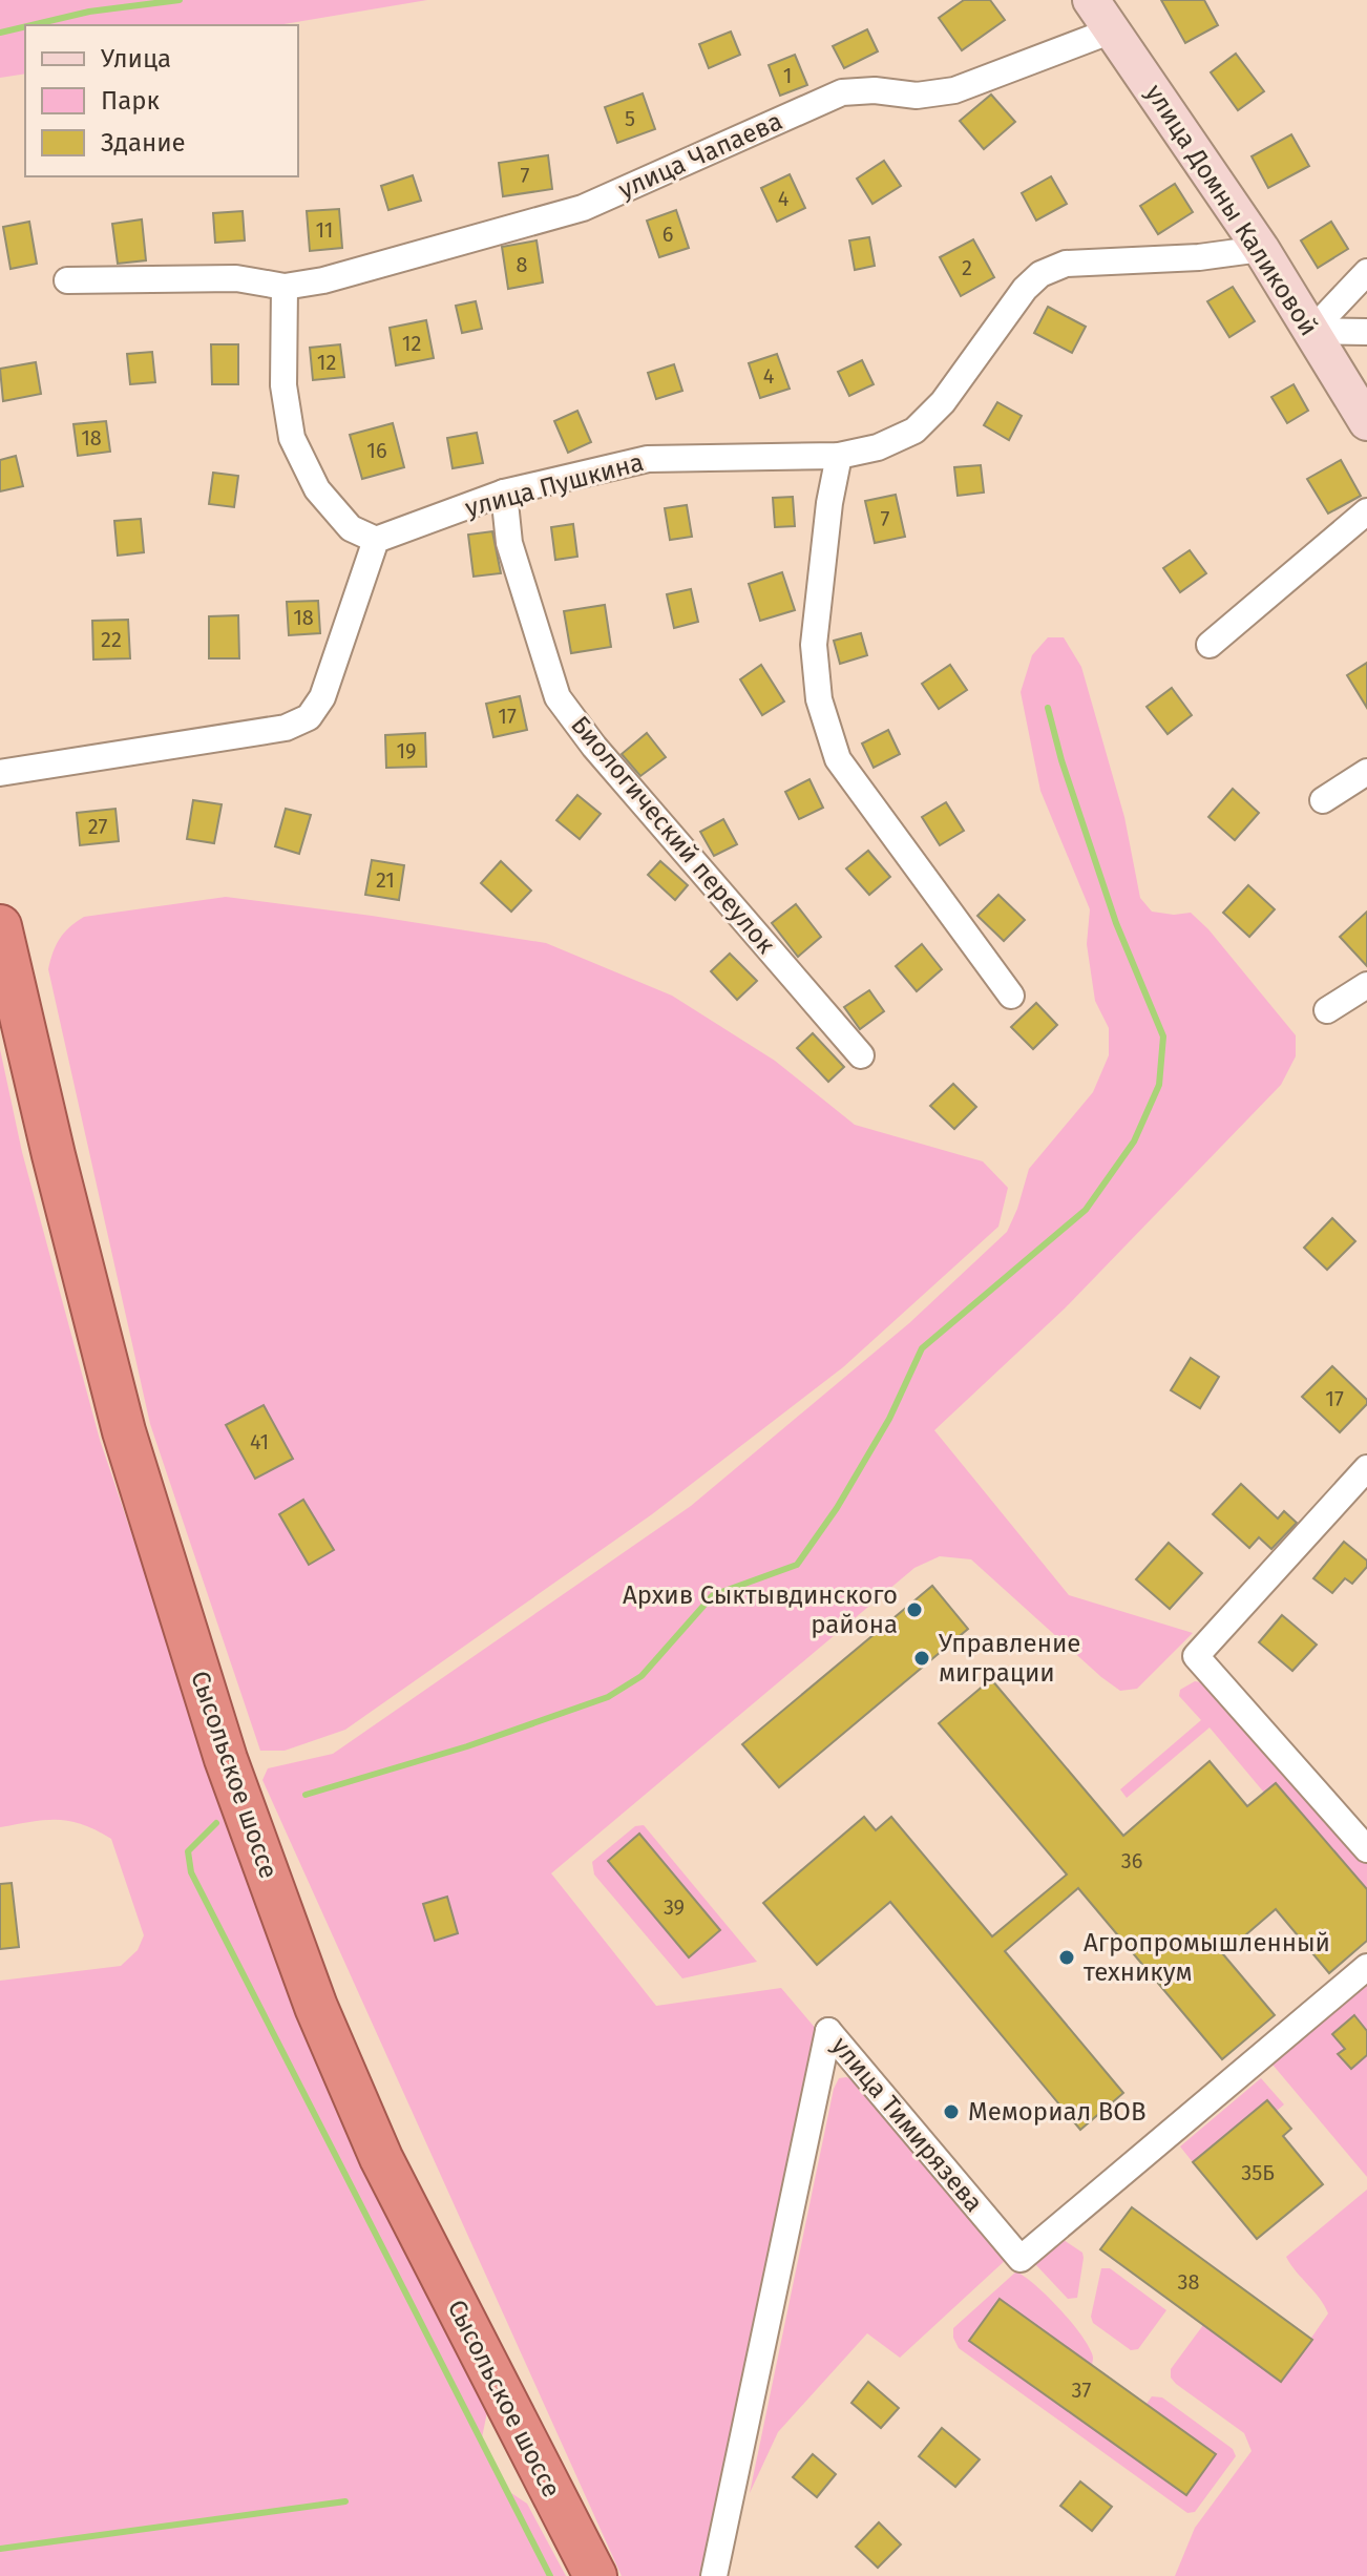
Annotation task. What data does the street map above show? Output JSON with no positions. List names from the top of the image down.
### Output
{
  "streets": {
    "highway": ["Сысольское шоссе"],
    "main road": ["улица Домны Каликовой"],
    "street": [
      "улица Чапаева",
      "улица Пушкина",
      "Биологический переулок",
      "улица Тимирязева"
    ]
  },
  "crossings": [
    ["улица Чапаева", "улица Домны Каликовой"],
    ["улица Домны Каликовой", "улица Пушкина"],
    ["улица Пушкина", "Биологический переулок"]
  ],
  "places": [
    "Архив Сыктывдинского района",
    "Управление миграции",
    "Агропромышленный техникум",
    "Мемориал ВОВ"
  ],
  "house_numbers": [
    "1",
    "5",
    "7",
    "4",
    "11",
    "6",
    "8",
    "2",
    "12",
    "12",
    "4",
    "18",
    "16",
    "7",
    "18",
    "22",
    "17",
    "19",
    "27",
    "21",
    "17",
    "41",
    "36",
    "39",
    "35Б",
    "38",
    "37"
  ],
  "legend": ["Улица", "Парк", "Здание"]
}
